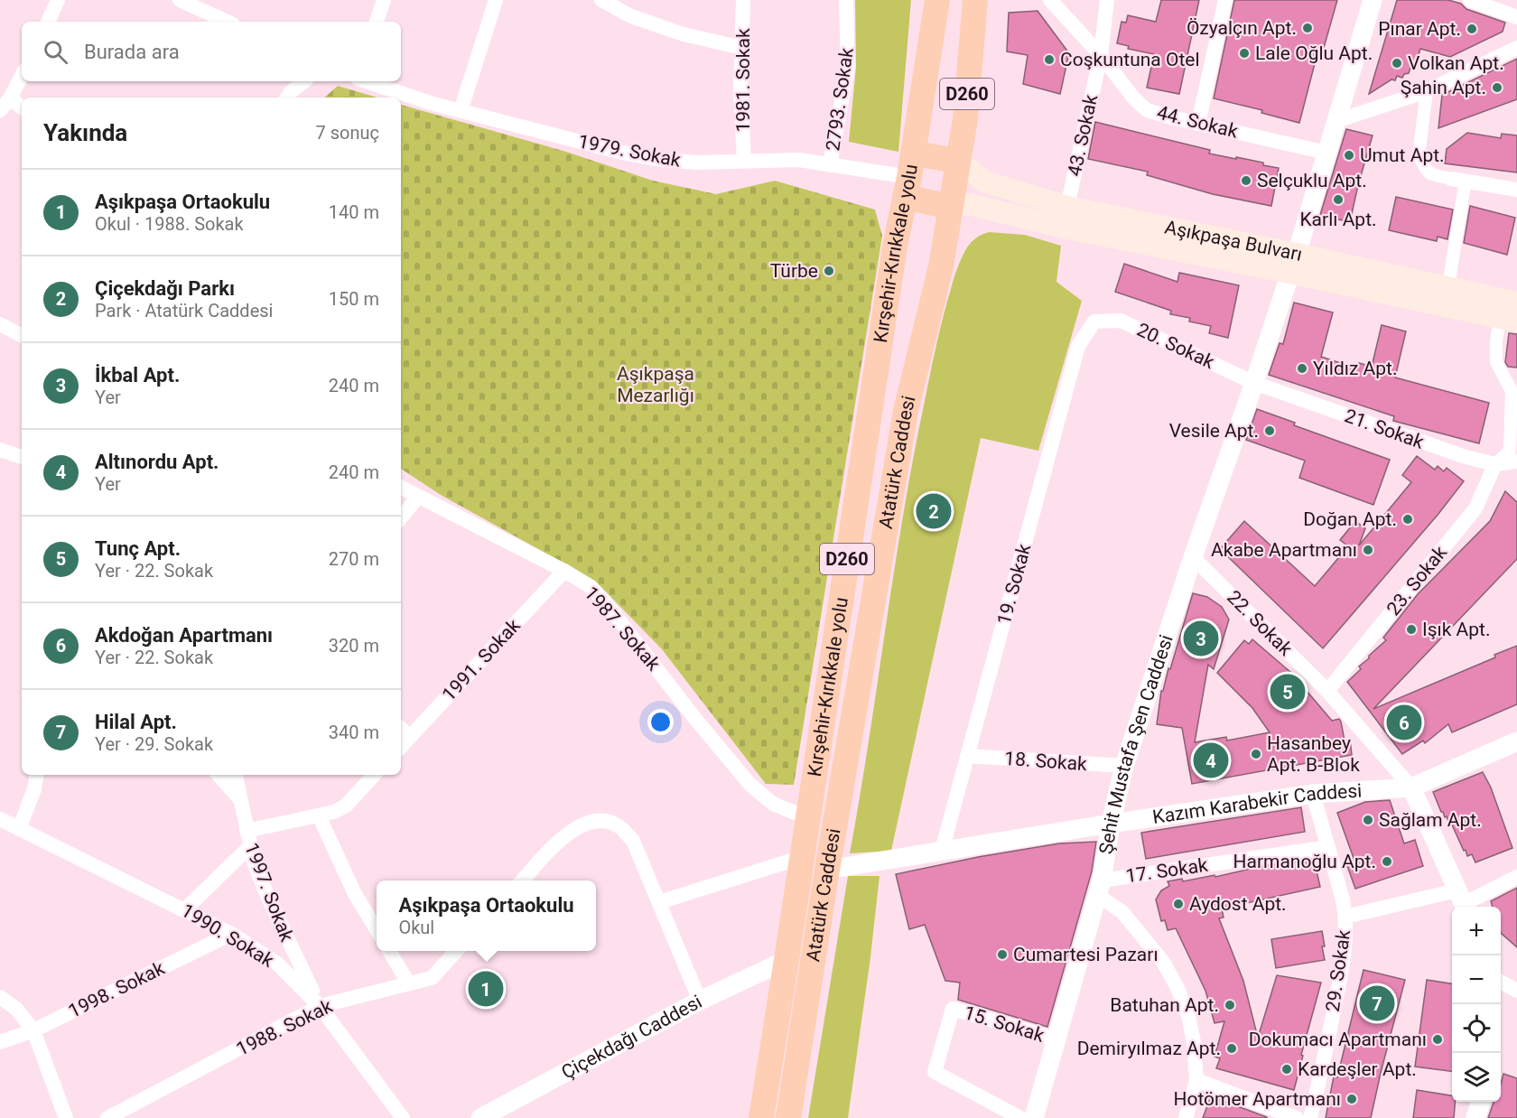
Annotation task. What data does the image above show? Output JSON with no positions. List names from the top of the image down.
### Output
{
  "streets": {
    "highway": ["D260", "Kırşehir-Kırıkkale yolu", "Atatürk Caddesi"],
    "main road": ["Aşıkpaşa Bulvarı"],
    "street": [
      "1981. Sokak",
      "2793. Sokak",
      "44. Sokak",
      "43. Sokak",
      "1979. Sokak",
      "20. Sokak",
      "21. Sokak",
      "23. Sokak",
      "19. Sokak",
      "22. Sokak",
      "1987. Sokak",
      "1991. Sokak",
      "Şehit Mustafa Şen Caddesi",
      "18. Sokak",
      "Kazım Karabekir Caddesi",
      "17. Sokak",
      "1997. Sokak",
      "1990. Sokak",
      "29. Sokak",
      "1998. Sokak",
      "15. Sokak",
      "1988. Sokak",
      "Çiçekdağı Caddesi"
    ]
  },
  "crossings": [
    ["1981. Sokak", "1979. Sokak"],
    ["2793. Sokak", "1979. Sokak"],
    ["44. Sokak", "43. Sokak"],
    ["44. Sokak", "Şehit Mustafa Şen Caddesi"],
    ["43. Sokak", "Aşıkpaşa Bulvarı"],
    ["1979. Sokak", "Kırşehir-Kırıkkale yolu"],
    ["Aşıkpaşa Bulvarı", "Atatürk Caddesi"],
    ["Aşıkpaşa Bulvarı", "Şehit Mustafa Şen Caddesi"],
    ["Kırşehir-Kırıkkale yolu", "1987. Sokak"],
    ["Kırşehir-Kırıkkale yolu", "Çiçekdağı Caddesi"],
    ["20. Sokak", "21. Sokak"],
    ["20. Sokak", "19. Sokak"],
    ["20. Sokak", "Şehit Mustafa Şen Caddesi"],
    ["21. Sokak", "23. Sokak"],
    ["21. Sokak", "Şehit Mustafa Şen Caddesi"],
    ["Atatürk Caddesi", "Kazım Karabekir Caddesi"],
    ["23. Sokak", "22. Sokak"],
    ["19. Sokak", "18. Sokak"],
    ["19. Sokak", "Kazım Karabekir Caddesi"],
    ["22. Sokak", "Şehit Mustafa Şen Caddesi"],
    ["22. Sokak", "Kazım Karabekir Caddesi"],
    ["1987. Sokak", "1991. Sokak"],
    ["Şehit Mustafa Şen Caddesi", "18. Sokak"],
    ["Şehit Mustafa Şen Caddesi", "Kazım Karabekir Caddesi"],
    ["Şehit Mustafa Şen Caddesi", "17. Sokak"],
    ["Şehit Mustafa Şen Caddesi", "15. Sokak"],
    ["Kazım Karabekir Caddesi", "29. Sokak"],
    ["17. Sokak", "29. Sokak"],
    ["1997. Sokak", "1990. Sokak"],
    ["1997. Sokak", "1988. Sokak"],
    ["1990. Sokak", "1998. Sokak"],
    ["1990. Sokak", "1988. Sokak"]
  ],
  "parks": ["Aşıkpaşa Mezarlığı"],
  "places": [
    "Özyalçın Apt.",
    "Pınar Apt.",
    "Lale Oğlu Apt.",
    "Coşkuntuna Otel",
    "Volkan Apt.",
    "Şahin Apt.",
    "Umut Apt.",
    "Selçuklu Apt.",
    "Karlı Apt.",
    "Türbe",
    "Yıldız Apt.",
    "Vesile Apt.",
    "Doğan Apt.",
    "Akabe Apartmanı",
    "Işık Apt.",
    "Hasanbey Apt. B-Blok",
    "Sağlam Apt.",
    "Harmanoğlu Apt.",
    "Aydost Apt.",
    "Cumartesi Pazarı",
    "Batuhan Apt.",
    "Dokumacı Apartmanı",
    "Demiryılmaz Apt.",
    "Kardeşler Apt.",
    "Hotömer Apartmanı"
  ],
  "page": {
    "search": "Burada ara",
    "heading": ["Yakında", "7 sonuç"],
    "list": [
      {
        "mark": "1",
        "name": "Aşıkpaşa Ortaokulu",
        "note": "Okul · 1988. Sokak",
        "value": "140 m"
      },
      {
        "mark": "2",
        "name": "Çiçekdağı Parkı",
        "note": "Park · Atatürk Caddesi",
        "value": "150 m"
      },
      {
        "mark": "3",
        "name": "İkbal Apt.",
        "note": "Yer",
        "value": "240 m"
      },
      {
        "mark": "4",
        "name": "Altınordu Apt.",
        "note": "Yer",
        "value": "240 m"
      },
      {
        "mark": "5",
        "name": "Tunç Apt.",
        "note": "Yer · 22. Sokak",
        "value": "270 m"
      },
      {
        "mark": "6",
        "name": "Akdoğan Apartmanı",
        "note": "Yer · 22. Sokak",
        "value": "320 m"
      },
      {
        "mark": "7",
        "name": "Hilal Apt.",
        "note": "Yer · 29. Sokak",
        "value": "340 m"
      }
    ],
    "pins": [
      "2",
      "3",
      "5",
      "6",
      "4",
      "1",
      "7"
    ],
    "popup": ["Aşıkpaşa Ortaokulu", "Okul"],
    "map_buttons": ["+", "−"]
  }
}
